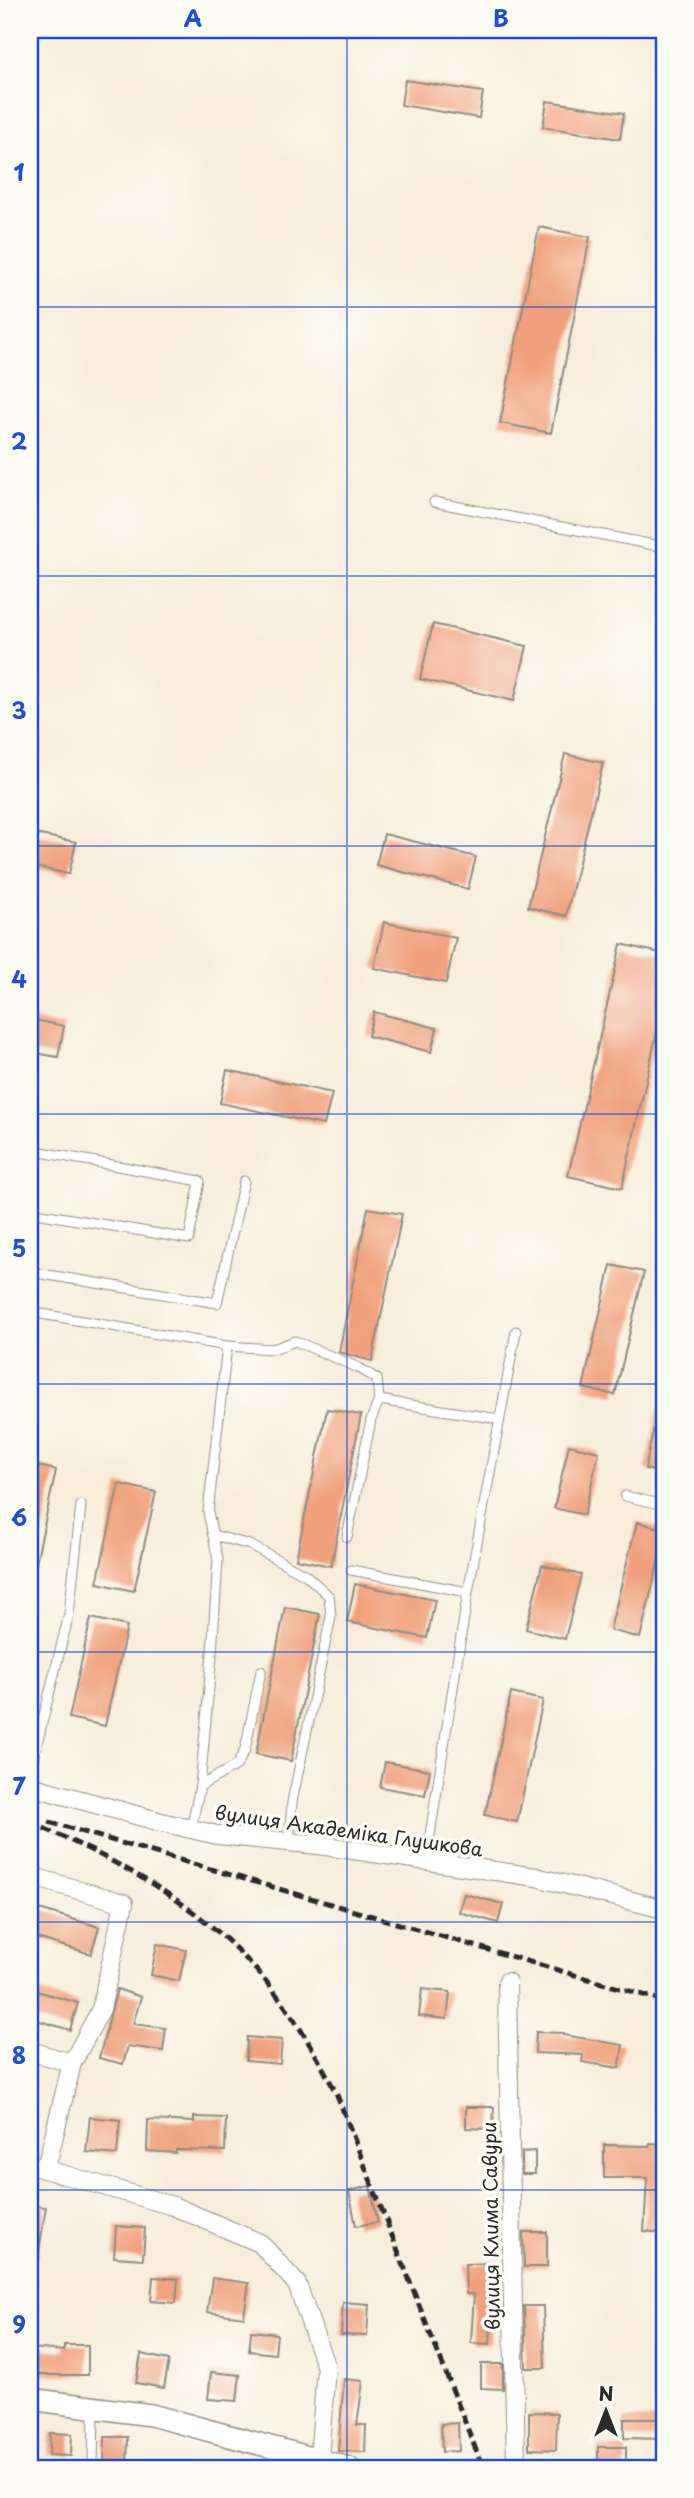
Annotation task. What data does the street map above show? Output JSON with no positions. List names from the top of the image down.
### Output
{
  "streets": {
    "street": ["вулиця Академіка Глушкова", "вулиця Клима Савури"]
  },
  "north": "top",
  "grid": {
    "columns": ["A", "B"],
    "rows": [
      "1",
      "2",
      "3",
      "4",
      "5",
      "6",
      "7",
      "8",
      "9"
    ]
  }
}
